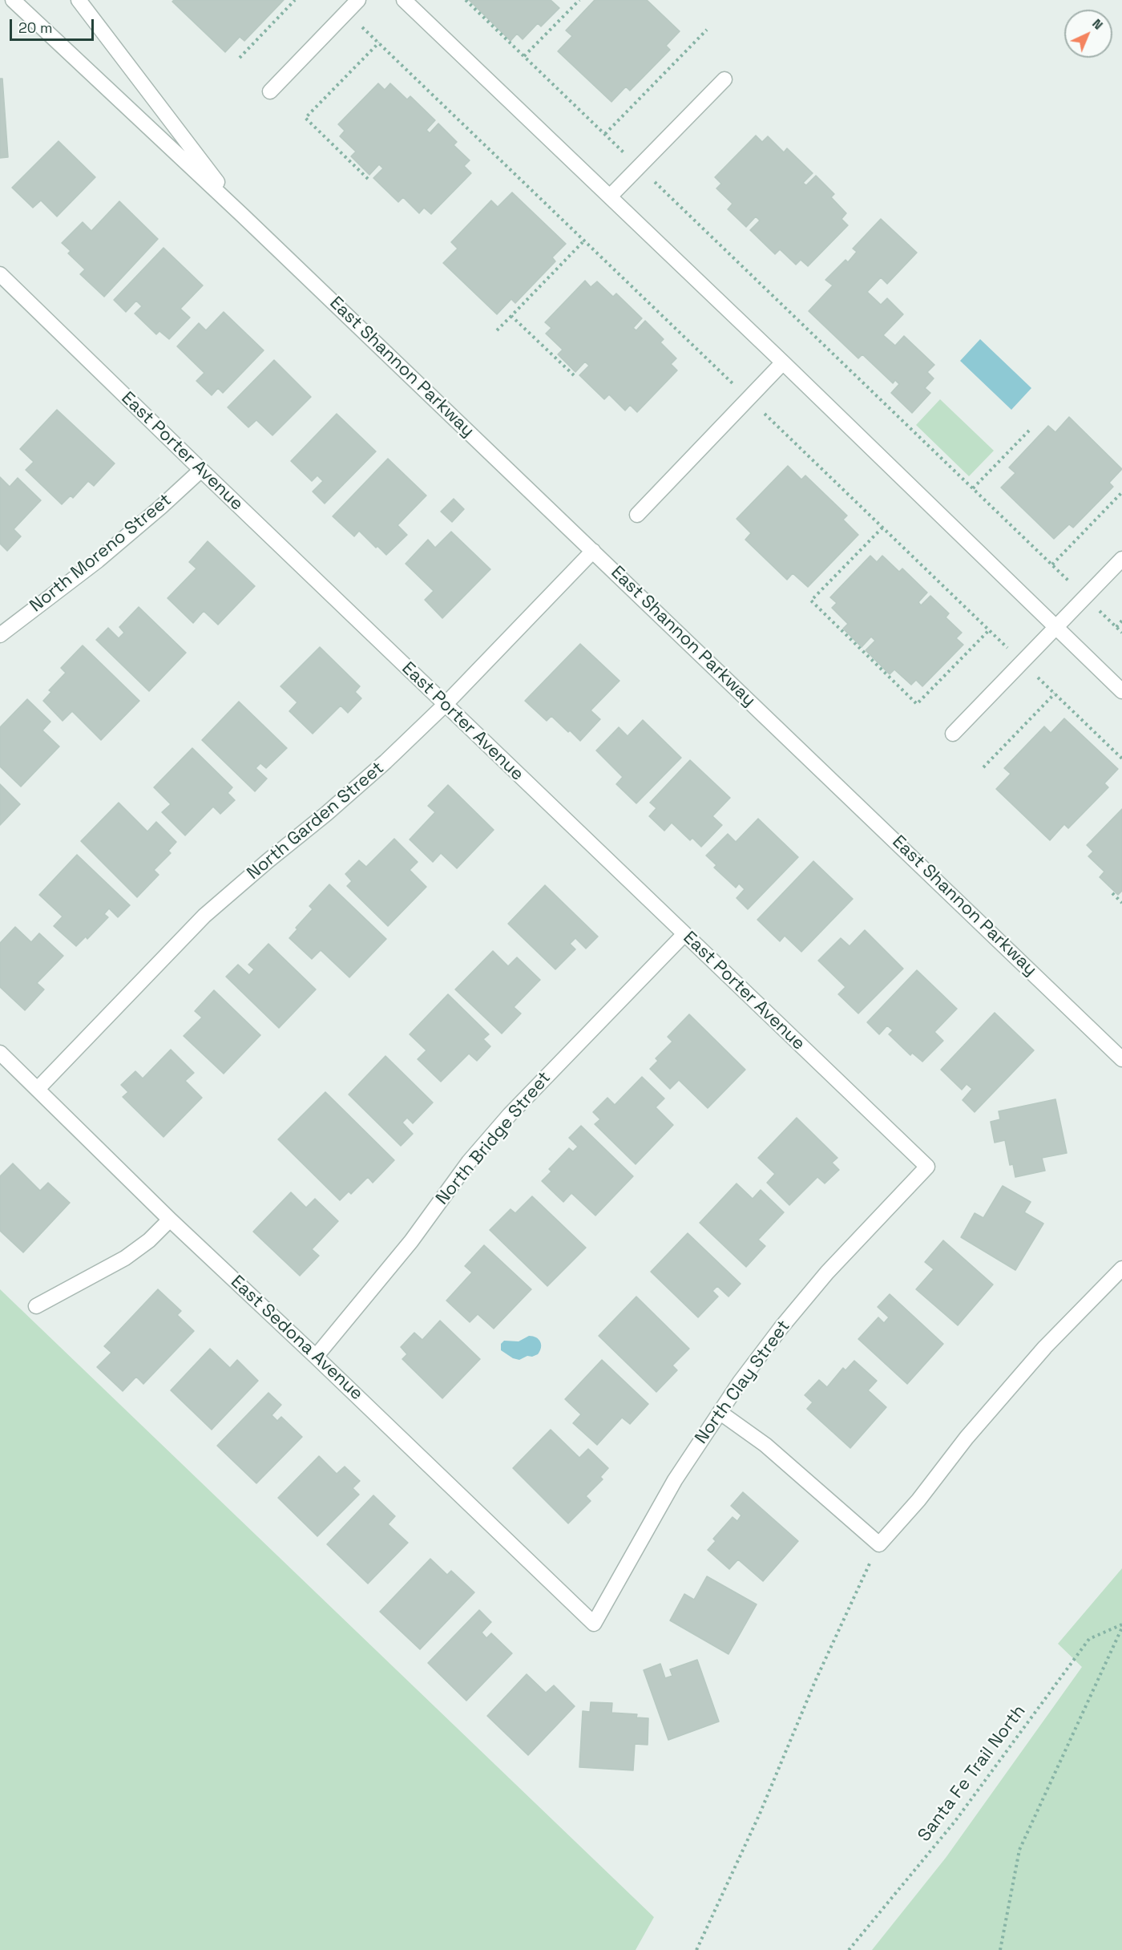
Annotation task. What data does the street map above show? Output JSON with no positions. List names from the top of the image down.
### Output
{
  "streets": {
    "street": [
      "East Shannon Parkway",
      "East Porter Avenue",
      "North Moreno Street",
      "North Garden Street",
      "North Bridge Street",
      "East Sedona Avenue",
      "North Clay Street"
    ],
    "path": ["Santa Fe Trail North"]
  },
  "crossings": [
    ["East Shannon Parkway", "North Garden Street"],
    ["East Porter Avenue", "North Moreno Street"],
    ["East Porter Avenue", "North Garden Street"],
    ["East Porter Avenue", "North Bridge Street"],
    ["East Porter Avenue", "North Clay Street"],
    ["North Garden Street", "East Sedona Avenue"],
    ["North Bridge Street", "East Sedona Avenue"],
    ["East Sedona Avenue", "North Clay Street"]
  ],
  "scale_bar": "20 m",
  "north": "top right"
}
